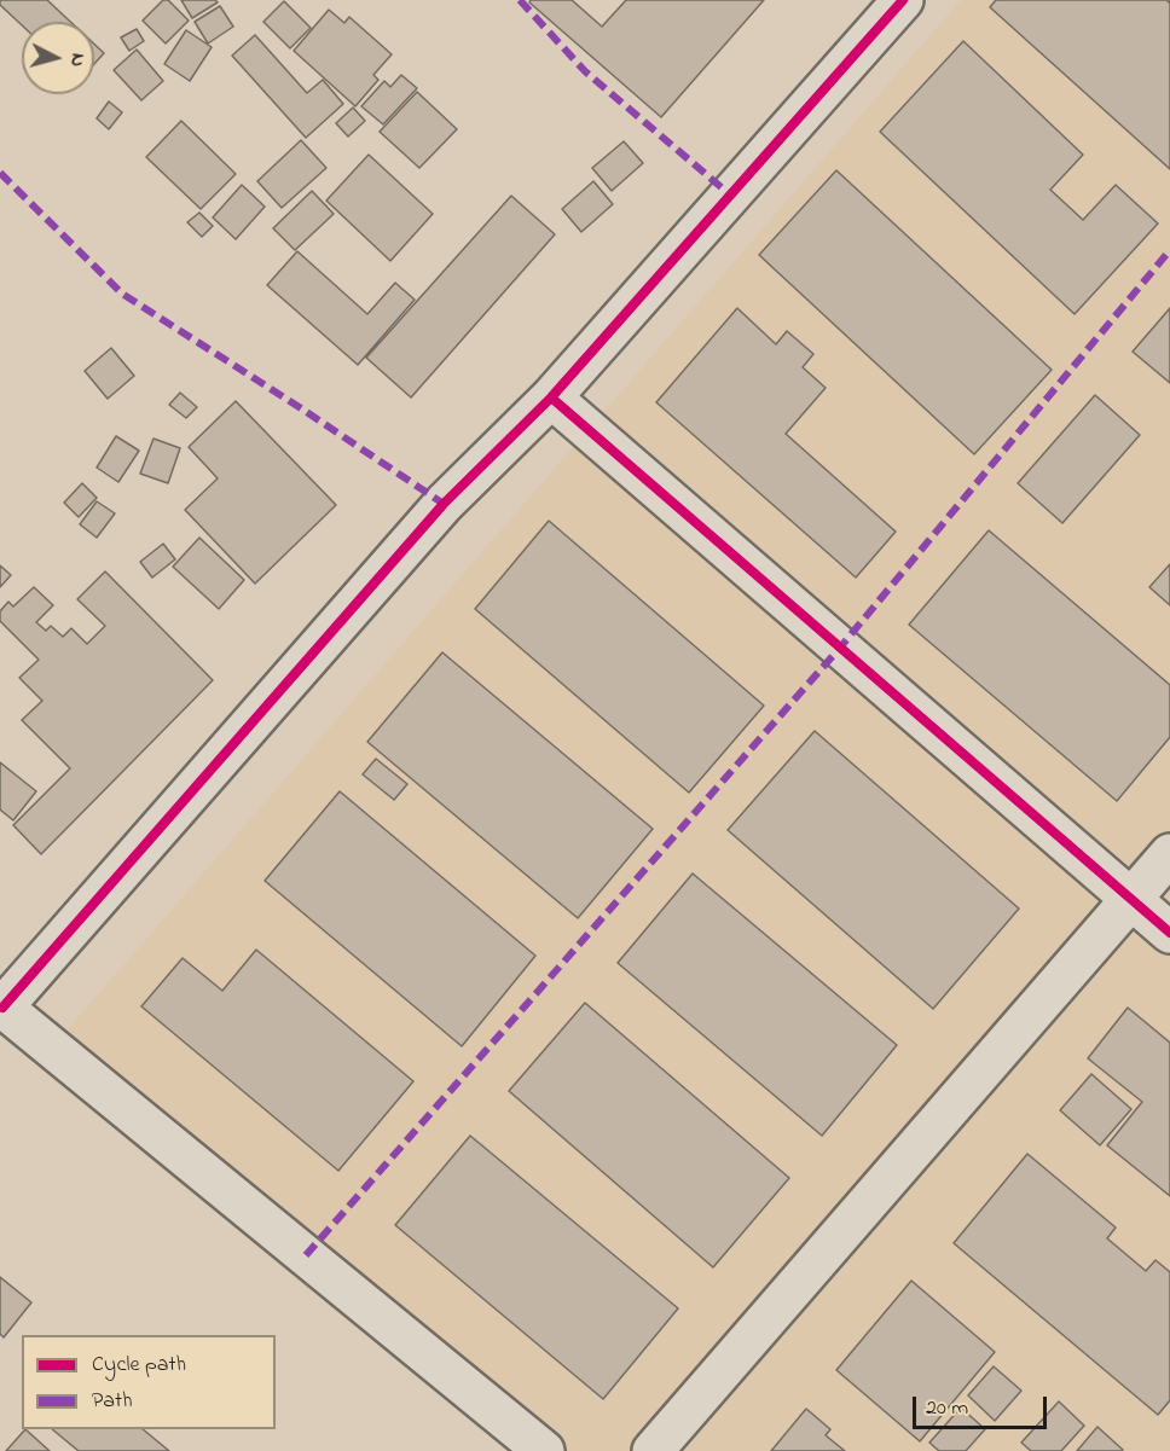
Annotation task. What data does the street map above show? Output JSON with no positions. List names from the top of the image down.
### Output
{
  "legend": ["Cycle path", "Path"],
  "scale_bar": "20 m",
  "north": "right"
}
